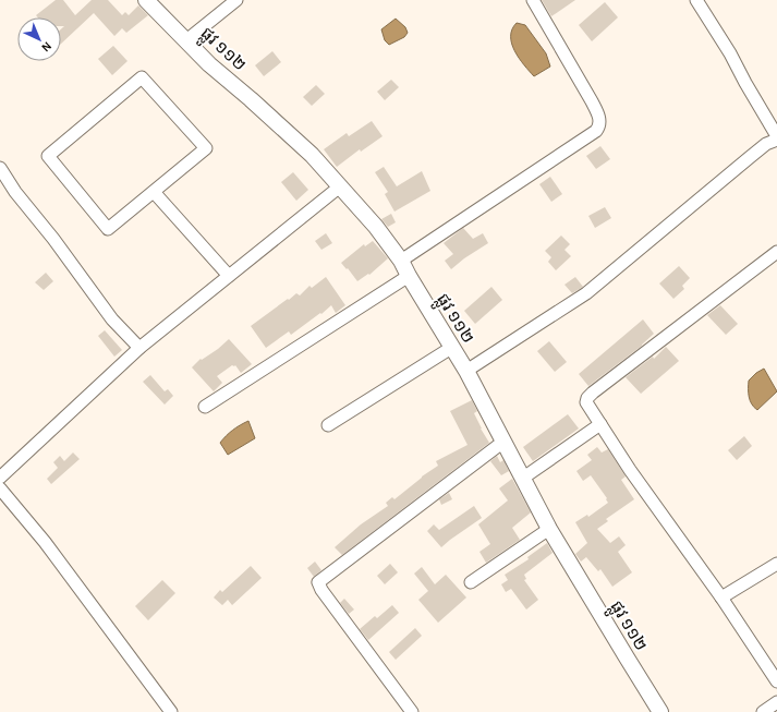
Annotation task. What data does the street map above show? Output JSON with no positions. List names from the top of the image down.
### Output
{
  "streets": {
    "street": ["ផ្លូវ ១១២"]
  },
  "north": "bottom right"
}
